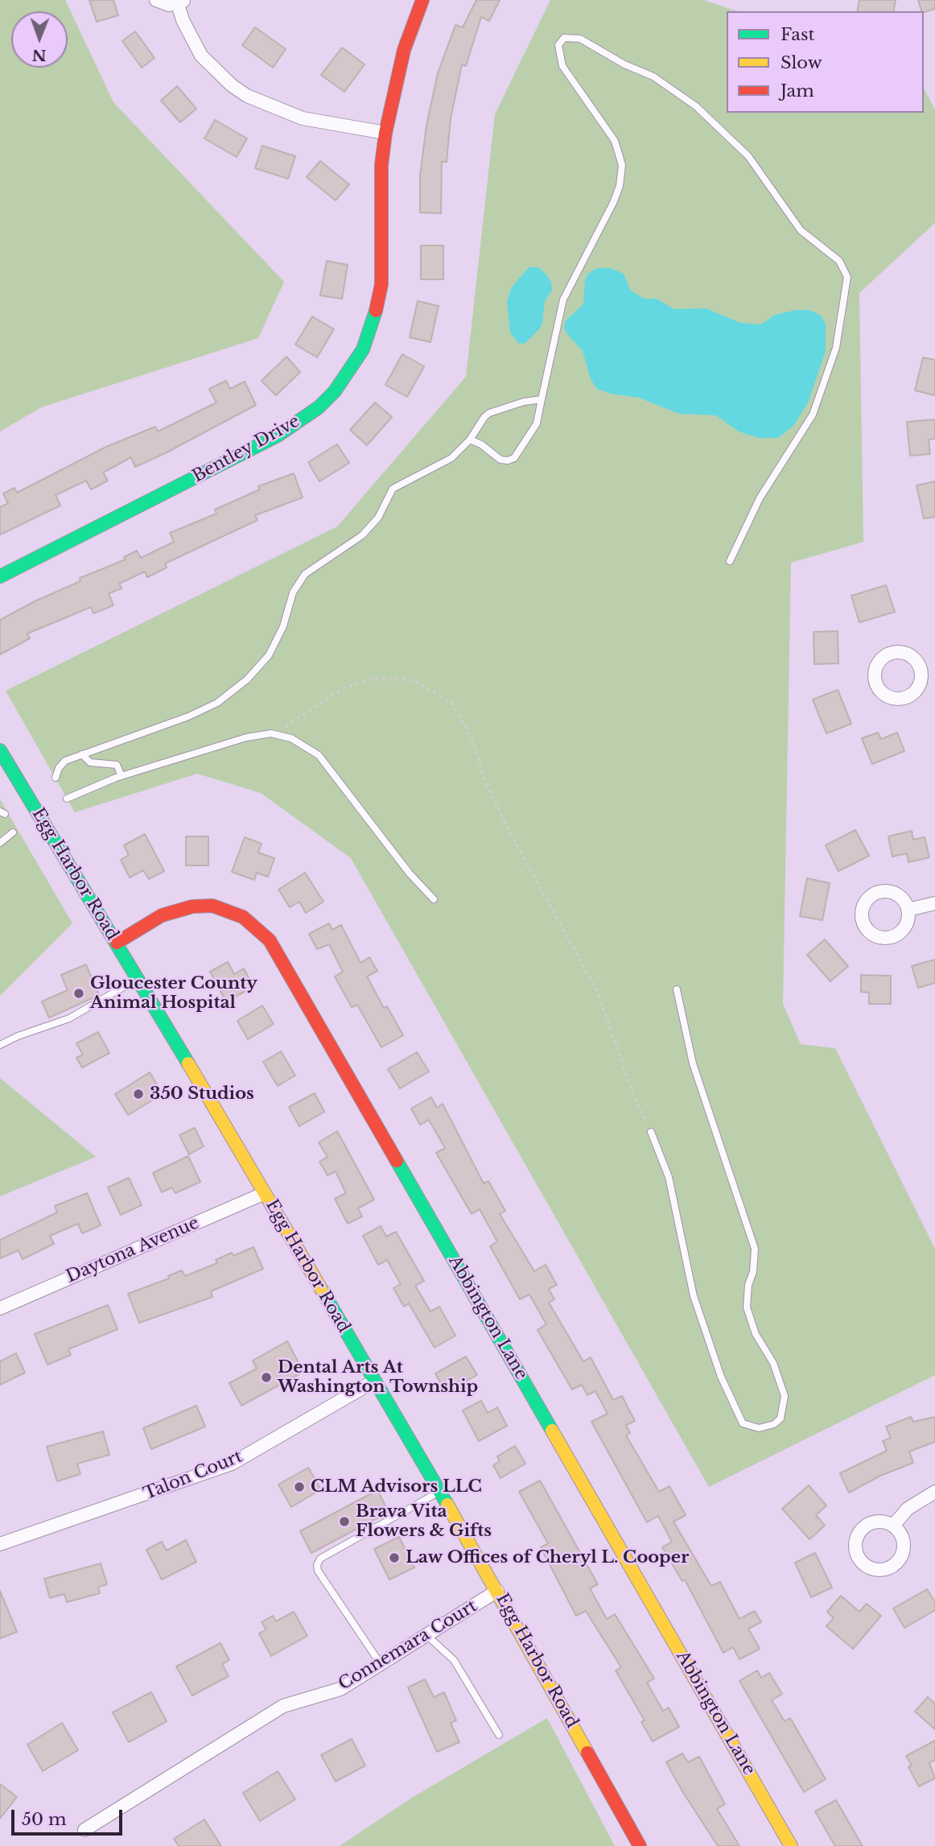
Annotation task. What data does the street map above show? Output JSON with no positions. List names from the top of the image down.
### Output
{
  "streets": {
    "street": [
      "Bentley Drive",
      "Egg Harbor Road",
      "Daytona Avenue",
      "Abbington Lane",
      "Talon Court",
      "Connemara Court"
    ]
  },
  "crossings": [
    ["Egg Harbor Road", "Daytona Avenue"],
    ["Egg Harbor Road", "Abbington Lane"],
    ["Egg Harbor Road", "Talon Court"],
    ["Egg Harbor Road", "Connemara Court"]
  ],
  "places": [
    "Gloucester County Animal Hospital",
    "350 Studios",
    "Dental Arts At Washington Township",
    "CLM Advisors LLC",
    "Brava Vita Flowers & Gifts",
    "Law Offices of Cheryl L. Cooper"
  ],
  "legend": ["Fast", "Slow", "Jam"],
  "scale_bar": "50 m",
  "north": "bottom"
}
